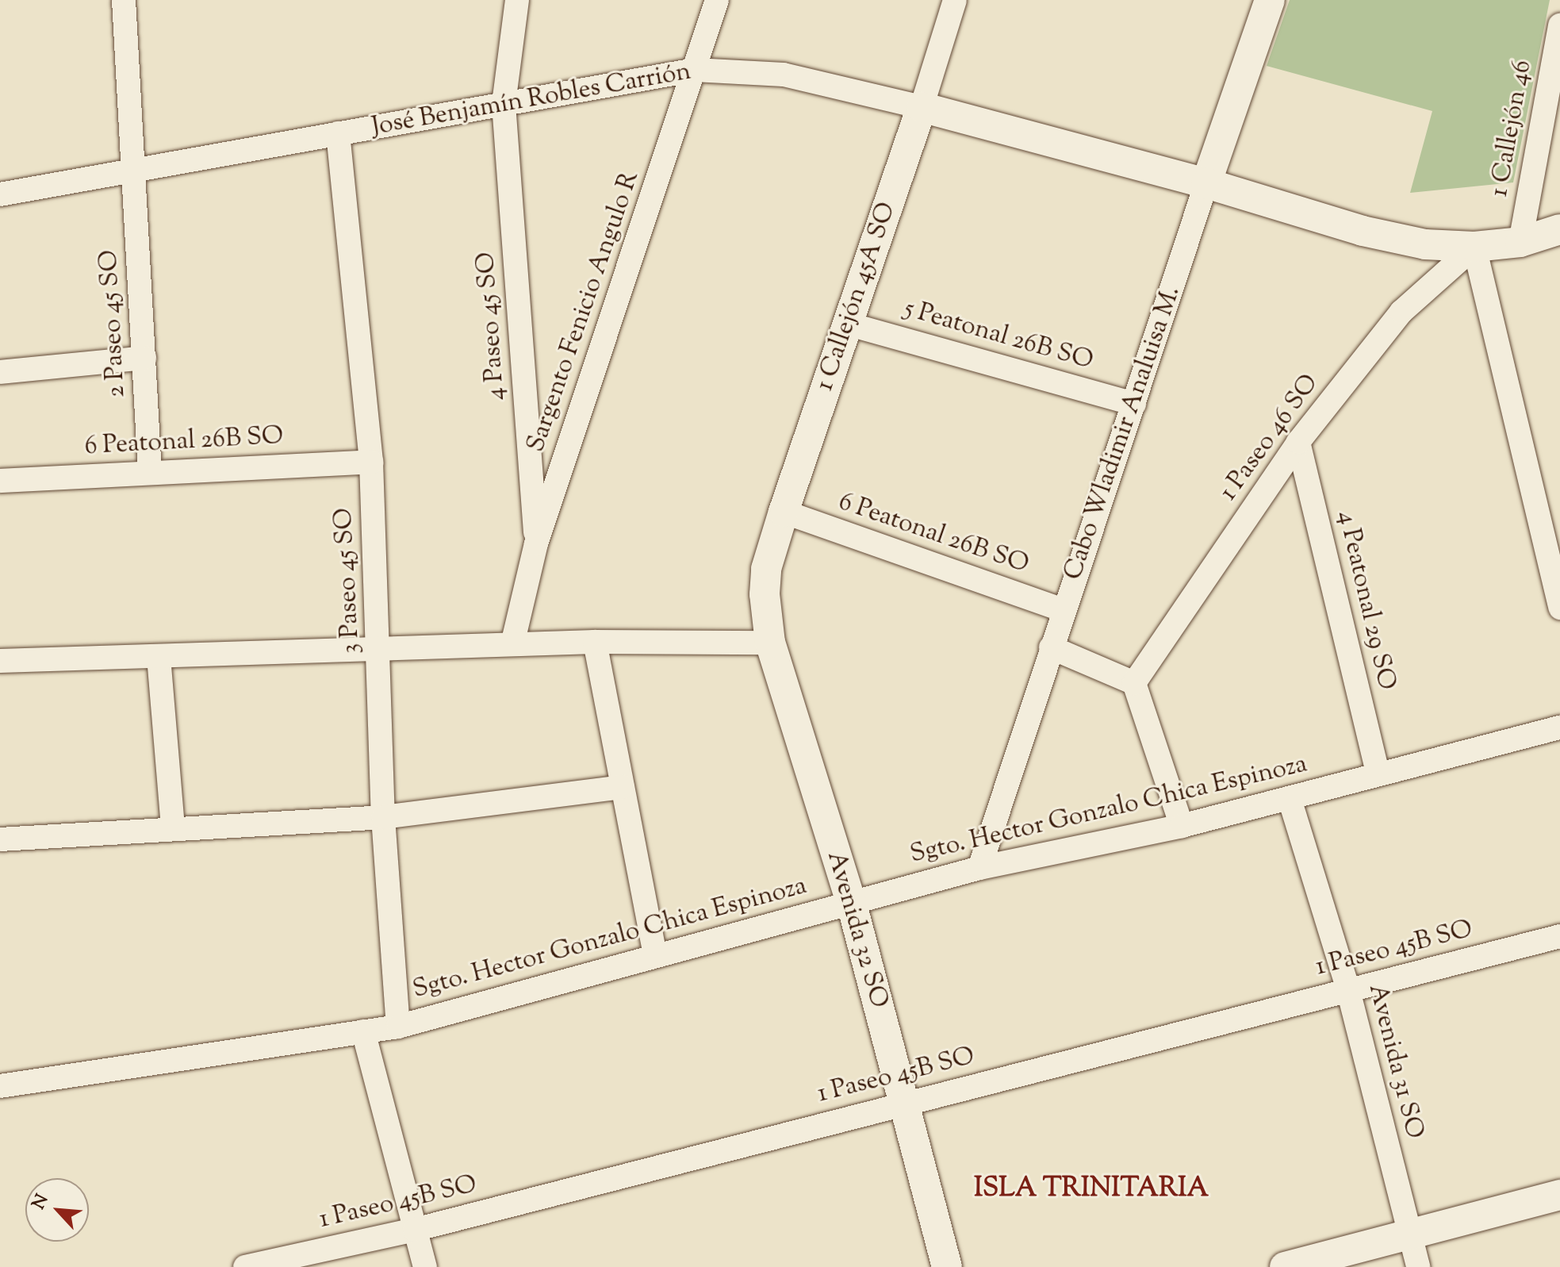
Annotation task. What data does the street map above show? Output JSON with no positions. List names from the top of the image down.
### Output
{
  "streets": {
    "street": [
      "José Benjamín Robles Carrión",
      "1 Callejón 46",
      "1 Callejón 45A SO",
      "Sargento Fenicio Angulo R",
      "2 Paseo 45 SO",
      "4 Paseo 45 SO",
      "5 Peatonal 26B SO",
      "Cabo Wladimir Analuisa M.",
      "1 Paseo 46 SO",
      "6 Peatonal 26B SO",
      "3 Paseo 45 SO",
      "4 Peatonal 29 SO",
      "Sgto. Hector Gonzalo Chica Espinoza",
      "Avenida 32 SO",
      "1 Paseo 45B SO",
      "Avenida 31 SO"
    ]
  },
  "crossings": [
    ["José Benjamín Robles Carrión", "1 Callejón 46"],
    ["José Benjamín Robles Carrión", "1 Callejón 45A SO"],
    ["José Benjamín Robles Carrión", "Sargento Fenicio Angulo R"],
    ["José Benjamín Robles Carrión", "2 Paseo 45 SO"],
    ["José Benjamín Robles Carrión", "4 Paseo 45 SO"],
    ["José Benjamín Robles Carrión", "Cabo Wladimir Analuisa M."],
    ["José Benjamín Robles Carrión", "1 Paseo 46 SO"],
    ["José Benjamín Robles Carrión", "3 Paseo 45 SO"],
    ["1 Callejón 45A SO", "5 Peatonal 26B SO"],
    ["1 Callejón 45A SO", "6 Peatonal 26B SO"],
    ["1 Callejón 45A SO", "Avenida 32 SO"],
    ["Sargento Fenicio Angulo R", "4 Paseo 45 SO"],
    ["2 Paseo 45 SO", "6 Peatonal 26B SO"],
    ["5 Peatonal 26B SO", "Cabo Wladimir Analuisa M."],
    ["Cabo Wladimir Analuisa M.", "6 Peatonal 26B SO"],
    ["Cabo Wladimir Analuisa M.", "Sgto. Hector Gonzalo Chica Espinoza"],
    ["1 Paseo 46 SO", "4 Peatonal 29 SO"],
    ["6 Peatonal 26B SO", "3 Paseo 45 SO"],
    ["3 Paseo 45 SO", "Sgto. Hector Gonzalo Chica Espinoza"],
    ["4 Peatonal 29 SO", "Sgto. Hector Gonzalo Chica Espinoza"],
    ["Sgto. Hector Gonzalo Chica Espinoza", "Avenida 32 SO"],
    ["Sgto. Hector Gonzalo Chica Espinoza", "Avenida 31 SO"],
    ["Avenida 32 SO", "1 Paseo 45B SO"],
    ["1 Paseo 45B SO", "Avenida 31 SO"]
  ],
  "districts": ["ISLA TRINITARIA"],
  "north": "top left"
}
